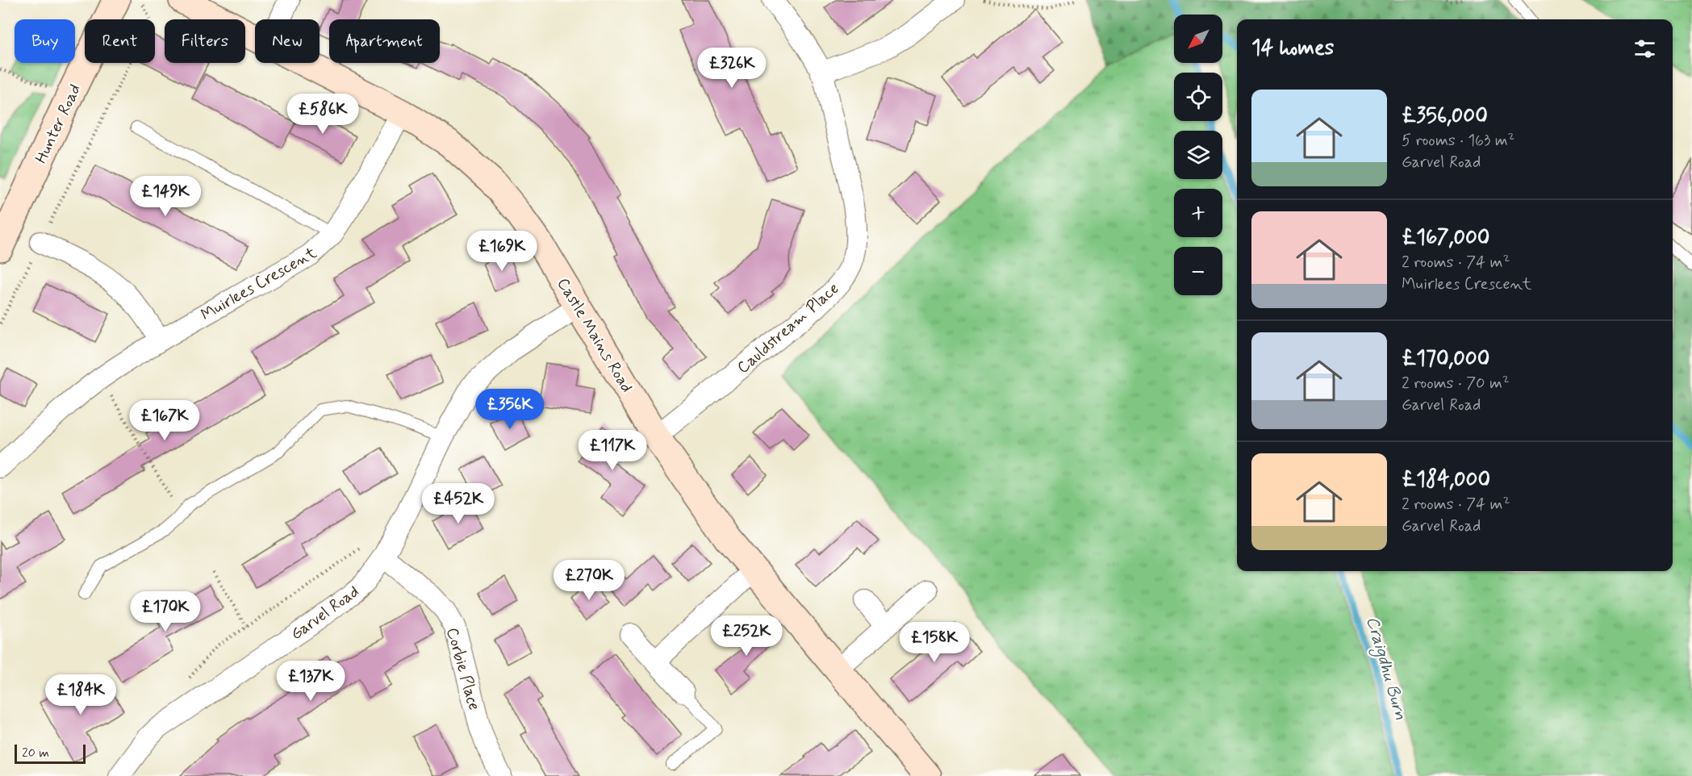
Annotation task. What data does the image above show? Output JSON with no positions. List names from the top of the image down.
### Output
{
  "streets": {
    "street": [
      "Hunter Road",
      "Muirlees Crescent",
      "Cauldstream Place",
      "Castle Mains Road",
      "Garvel Road",
      "Corbie Place"
    ]
  },
  "crossings": [
    ["Muirlees Crescent", "Castle Mains Road"],
    ["Cauldstream Place", "Castle Mains Road"],
    ["Castle Mains Road", "Garvel Road"],
    ["Garvel Road", "Corbie Place"]
  ],
  "water": ["Craigdhu Burn"],
  "scale_bar": "20 m",
  "north": "bottom left",
  "page": {
    "map_buttons": ["+", "−"],
    "chip": [
      "Buy",
      "Rent",
      "Filters",
      "New",
      "Apartment"
    ],
    "heading": "14 homes",
    "price": [
      "£326K",
      "£586K",
      "£149K",
      "£169K",
      "£356K",
      "£167K",
      "£117K",
      "£452K",
      "£270K",
      "£170K",
      "£252K",
      "£158K",
      "£137K",
      "£184K"
    ],
    "list": [
      {
        "name": "£356,000",
        "note": "5 rooms · 163 m² · Garvel Road"
      },
      {
        "name": "£167,000",
        "note": "2 rooms · 74 m² · Muirlees Crescent"
      },
      {
        "name": "£170,000",
        "note": "2 rooms · 70 m² · Garvel Road"
      },
      {
        "name": "£184,000",
        "note": "2 rooms · 74 m² · Garvel Road"
      }
    ],
    "scale": "20 m"
  }
}
